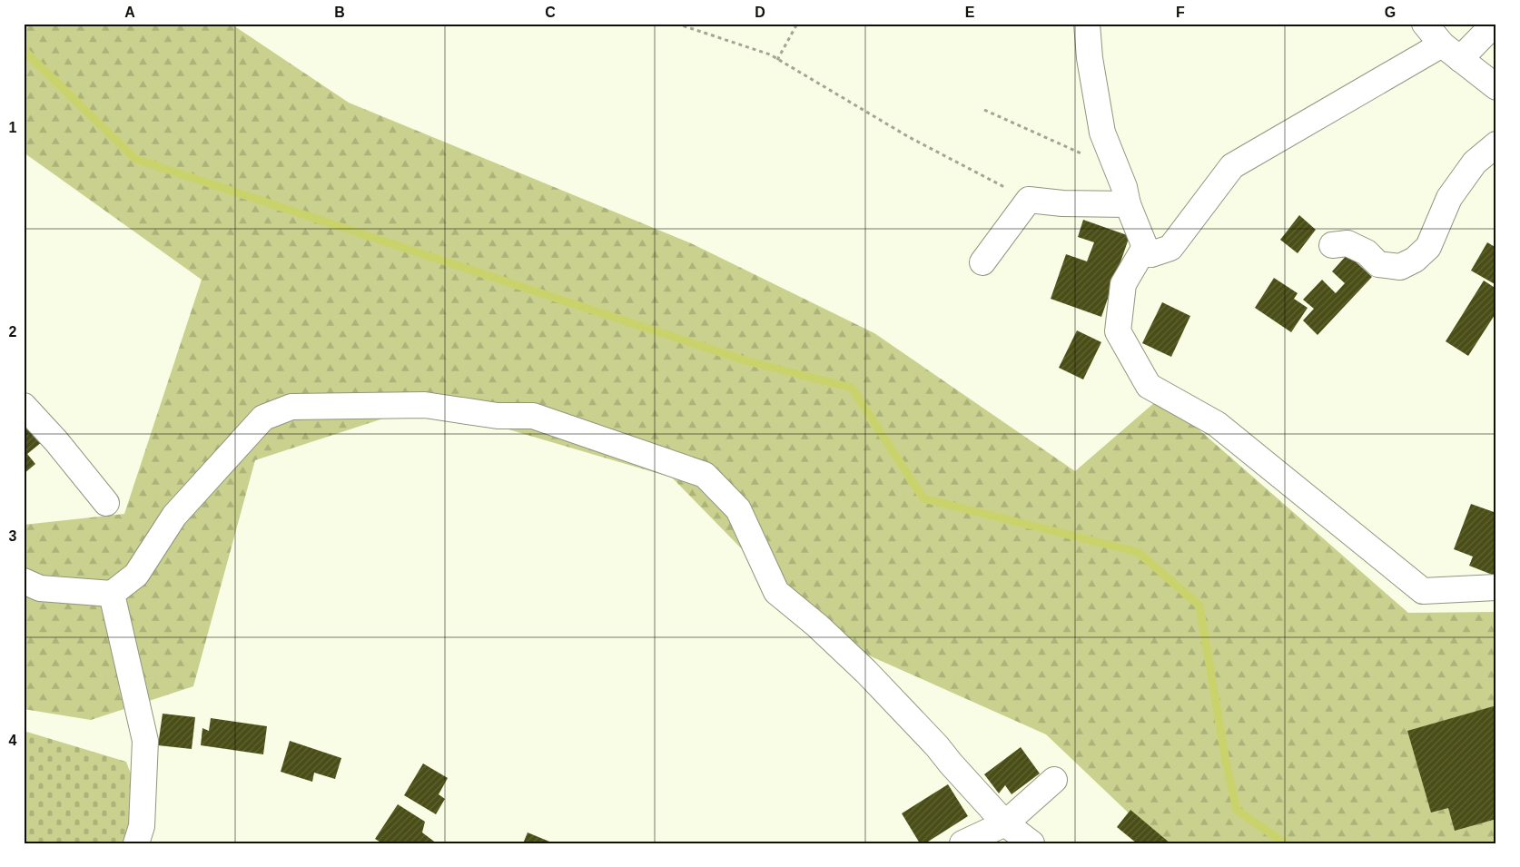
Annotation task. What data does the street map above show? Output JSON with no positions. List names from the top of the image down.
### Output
{
  "grid": {
    "columns": [
      "A",
      "B",
      "C",
      "D",
      "E",
      "F",
      "G"
    ],
    "rows": [
      "1",
      "2",
      "3",
      "4"
    ]
  }
}
